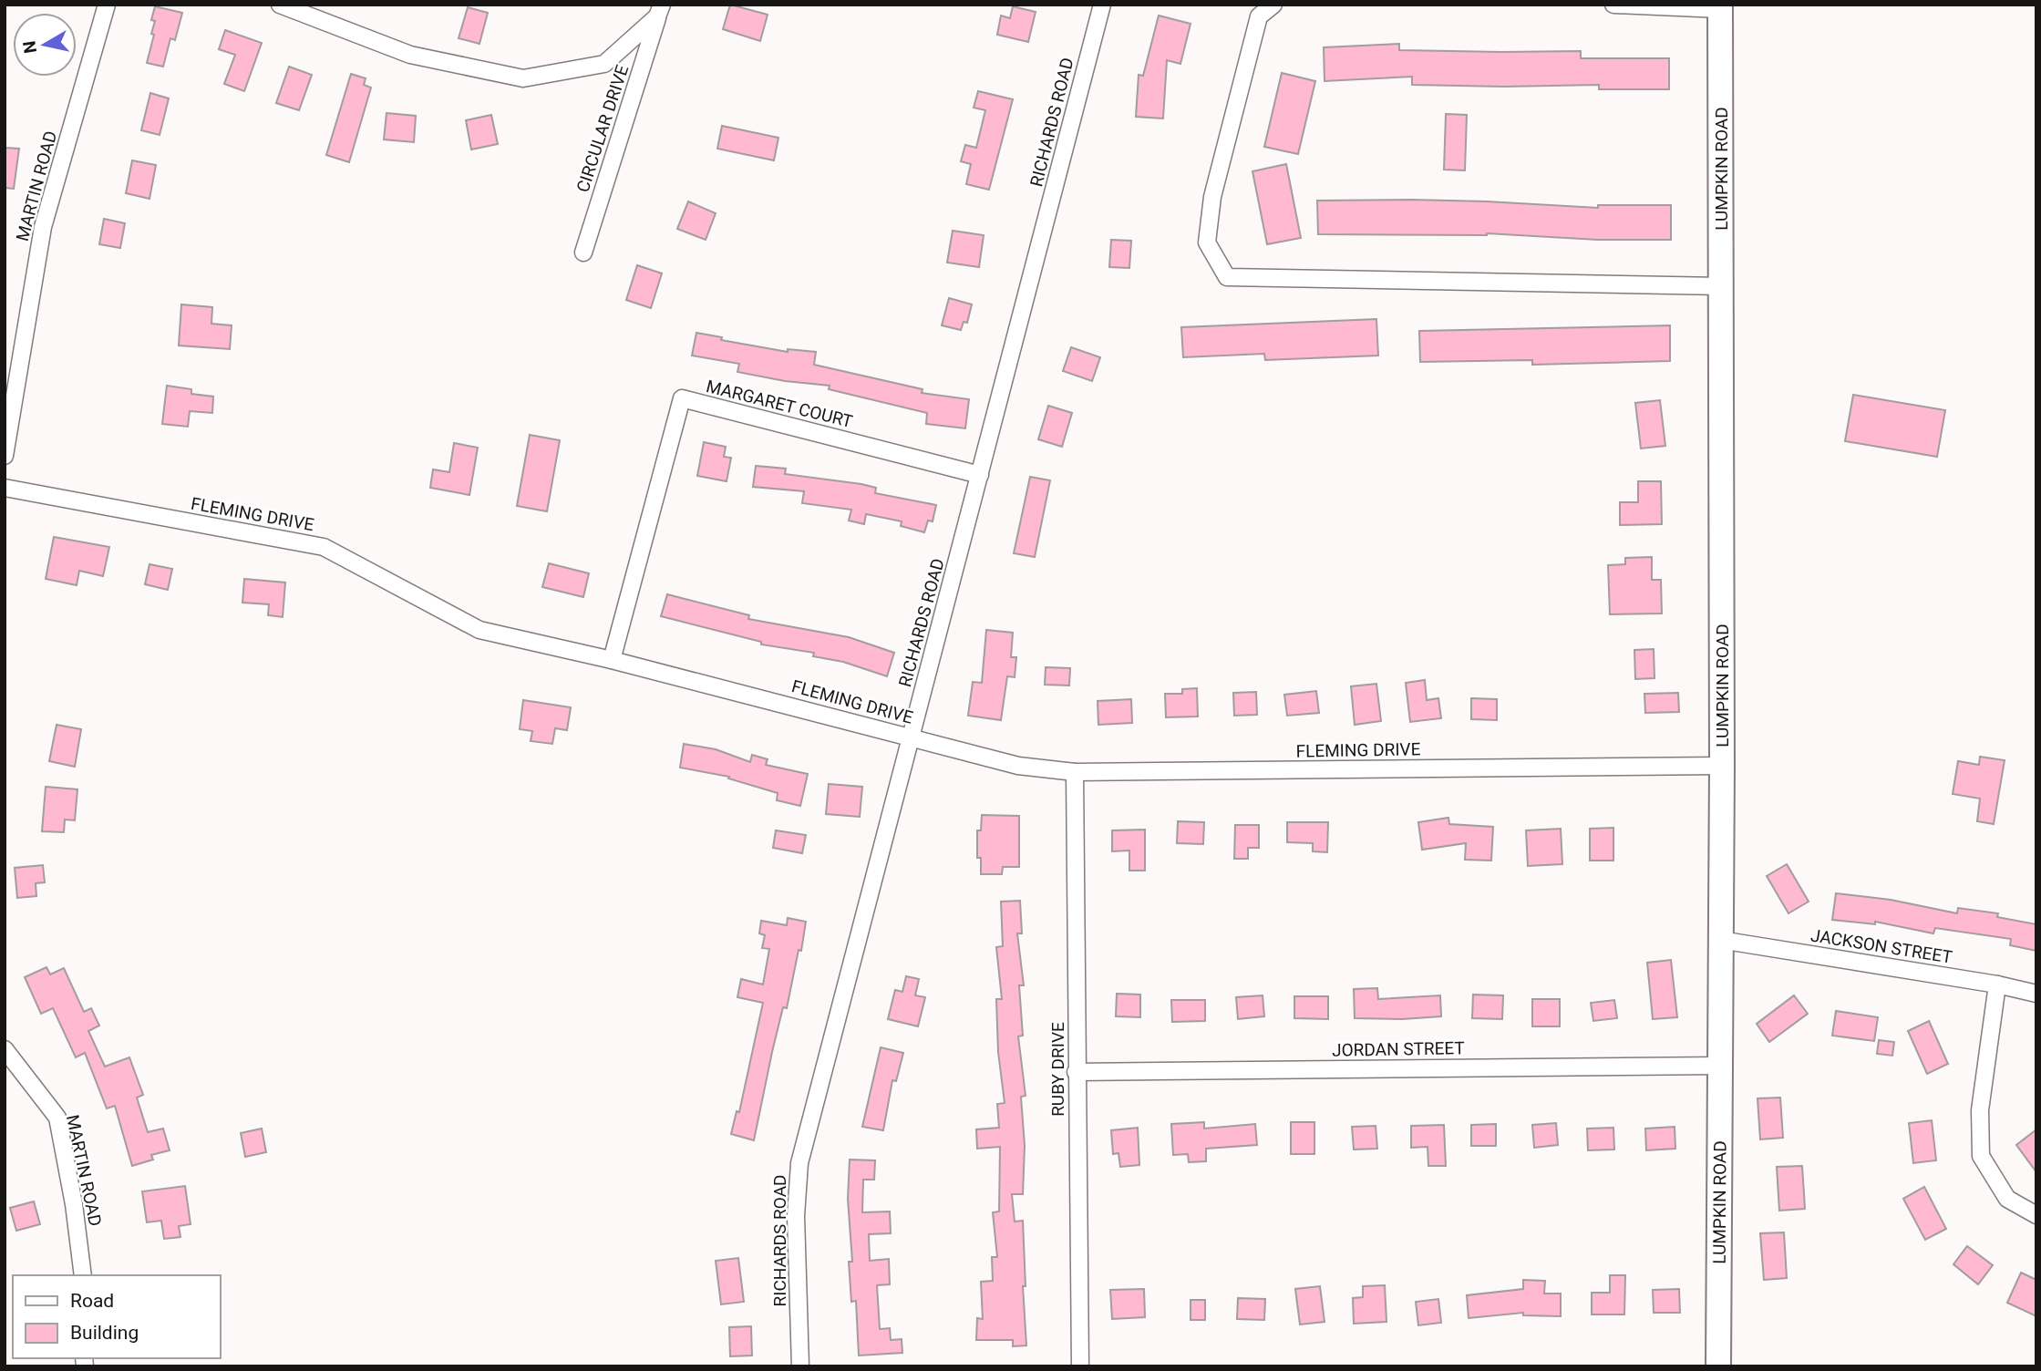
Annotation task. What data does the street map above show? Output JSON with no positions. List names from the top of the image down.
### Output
{
  "streets": {
    "main road": ["LUMPKIN ROAD"],
    "street": [
      "RICHARDS ROAD",
      "CIRCULAR DRIVE",
      "MARTIN ROAD",
      "MARGARET COURT",
      "FLEMING DRIVE",
      "JACKSON STREET",
      "JORDAN STREET",
      "RUBY DRIVE"
    ]
  },
  "crossings": [
    ["RICHARDS ROAD", "MARGARET COURT"],
    ["RICHARDS ROAD", "FLEMING DRIVE"],
    ["LUMPKIN ROAD", "FLEMING DRIVE"],
    ["LUMPKIN ROAD", "JACKSON STREET"],
    ["LUMPKIN ROAD", "JORDAN STREET"],
    ["MARGARET COURT", "FLEMING DRIVE"],
    ["FLEMING DRIVE", "RUBY DRIVE"],
    ["JORDAN STREET", "RUBY DRIVE"]
  ],
  "legend": ["Road", "Building"],
  "north": "left"
}
